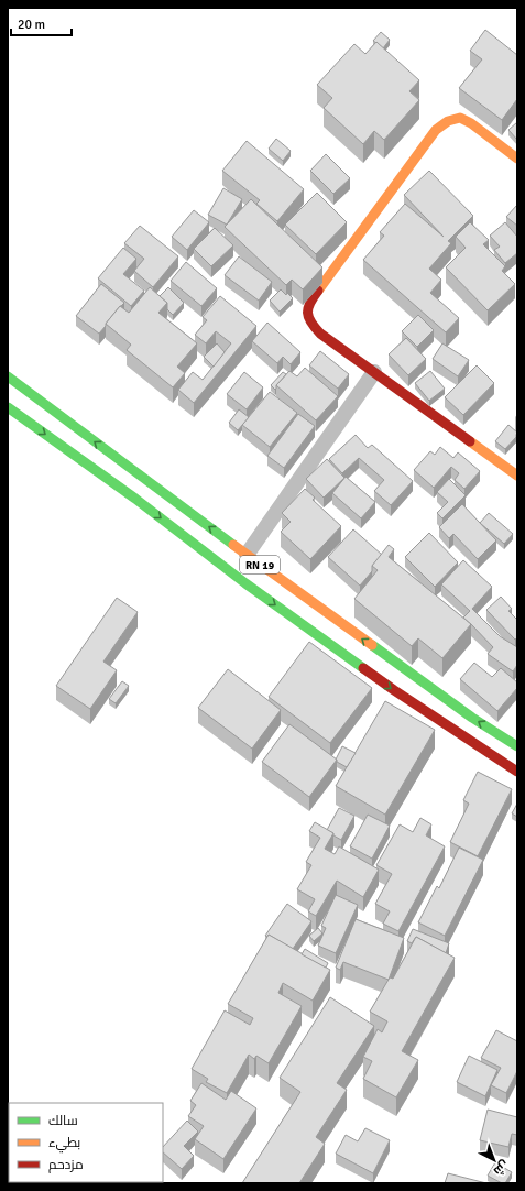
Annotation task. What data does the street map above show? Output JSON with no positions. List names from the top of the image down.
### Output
{
  "streets": {
    "main road": ["RN 19"]
  },
  "legend": ["سالك", "بطيء", "مزدحم"],
  "scale_bar": "20 m",
  "north": "bottom right"
}
